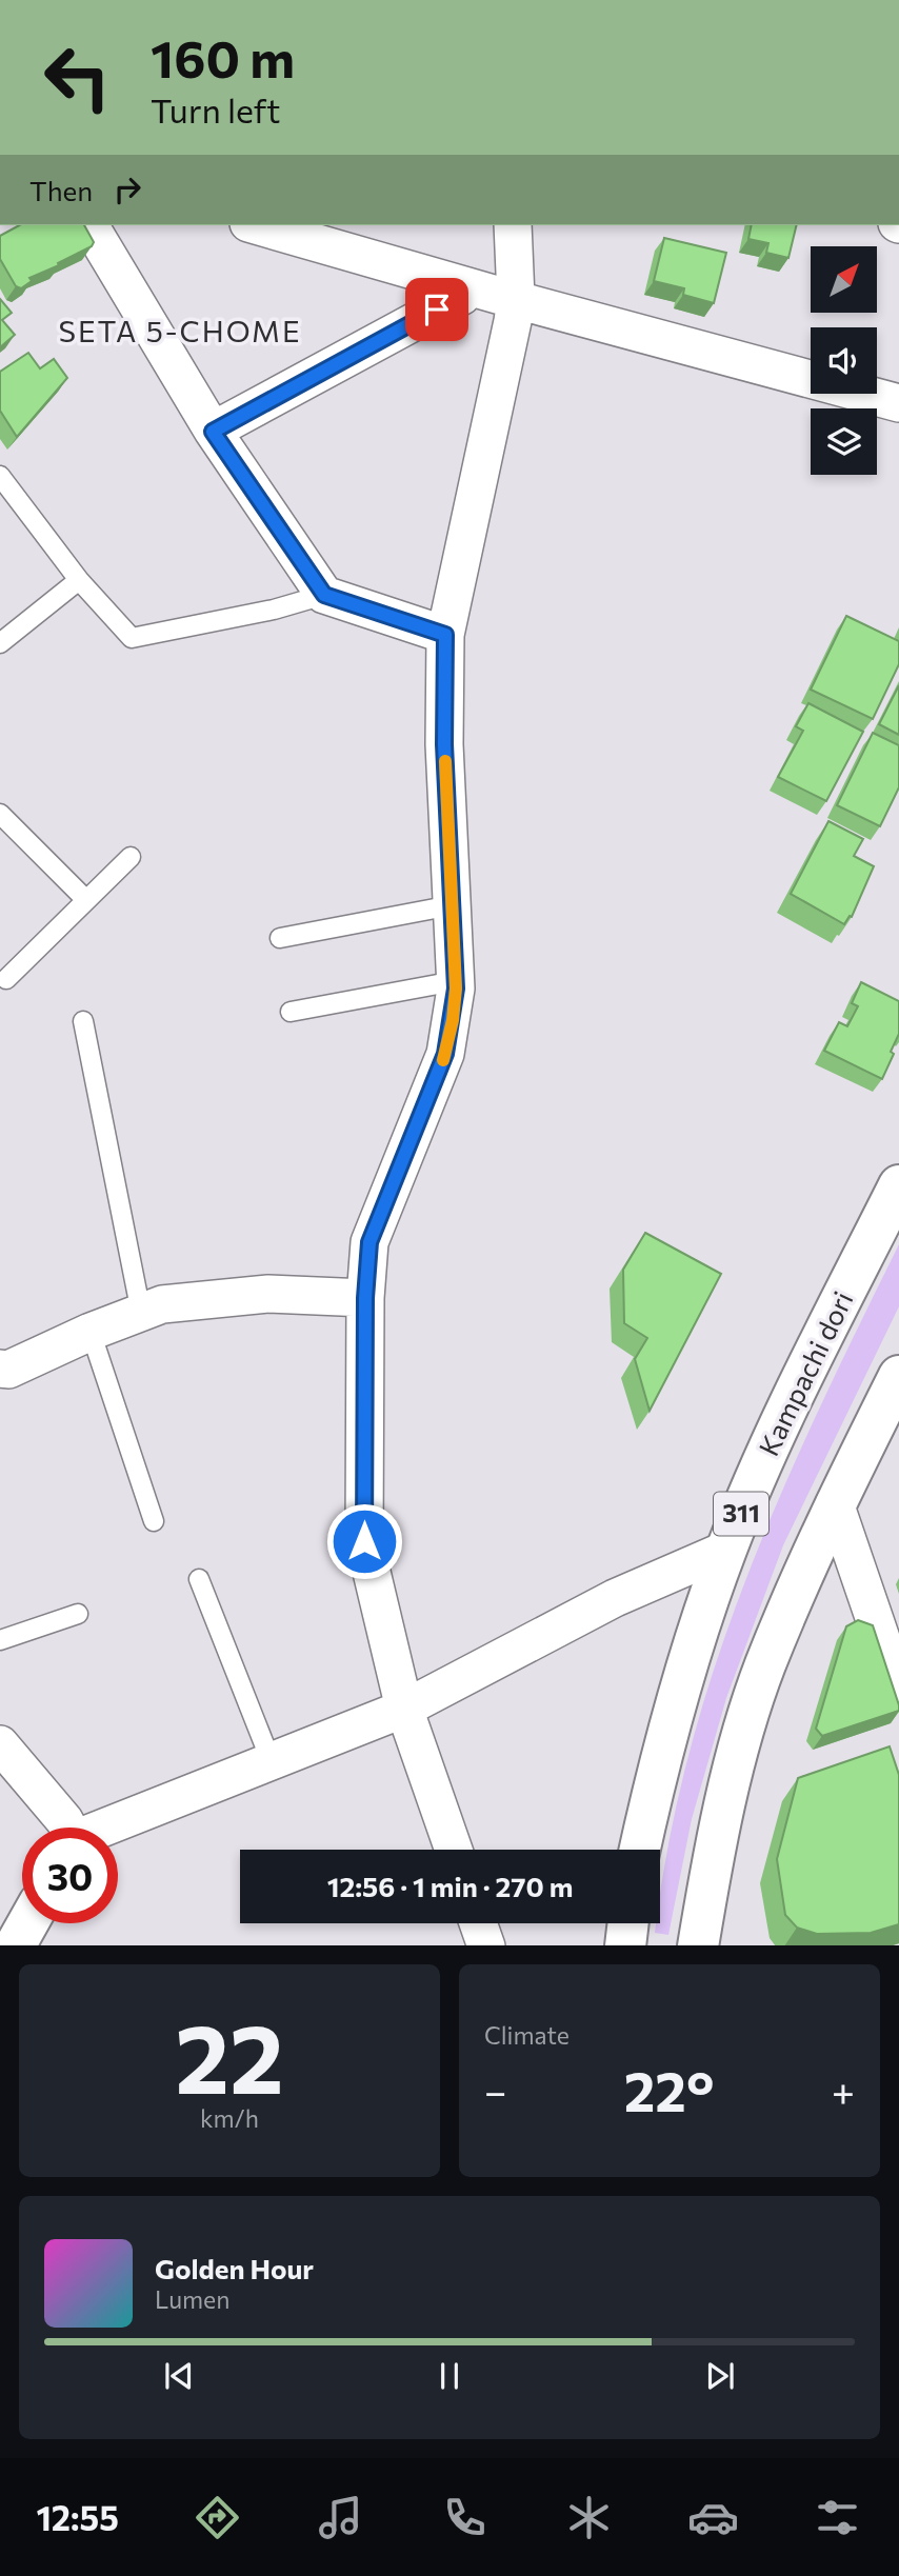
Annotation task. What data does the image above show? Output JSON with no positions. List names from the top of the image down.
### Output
{
  "streets": {
    "main road": ["Kampachi dori", "311"]
  },
  "districts": ["SETA 5-CHOME"],
  "north": "top right",
  "page": {
    "turn": ["160 m", "Turn left"],
    "then": "Then",
    "limit": "30",
    "trip": "12:56 · 1 min · 270 m",
    "tile": [
      ["22", "km/h"],
      "Climate"
    ],
    "heat": ["−", "22°", "+"],
    "song": ["Golden Hour", "Lumen"],
    "tabs": "12:55"
  }
}
